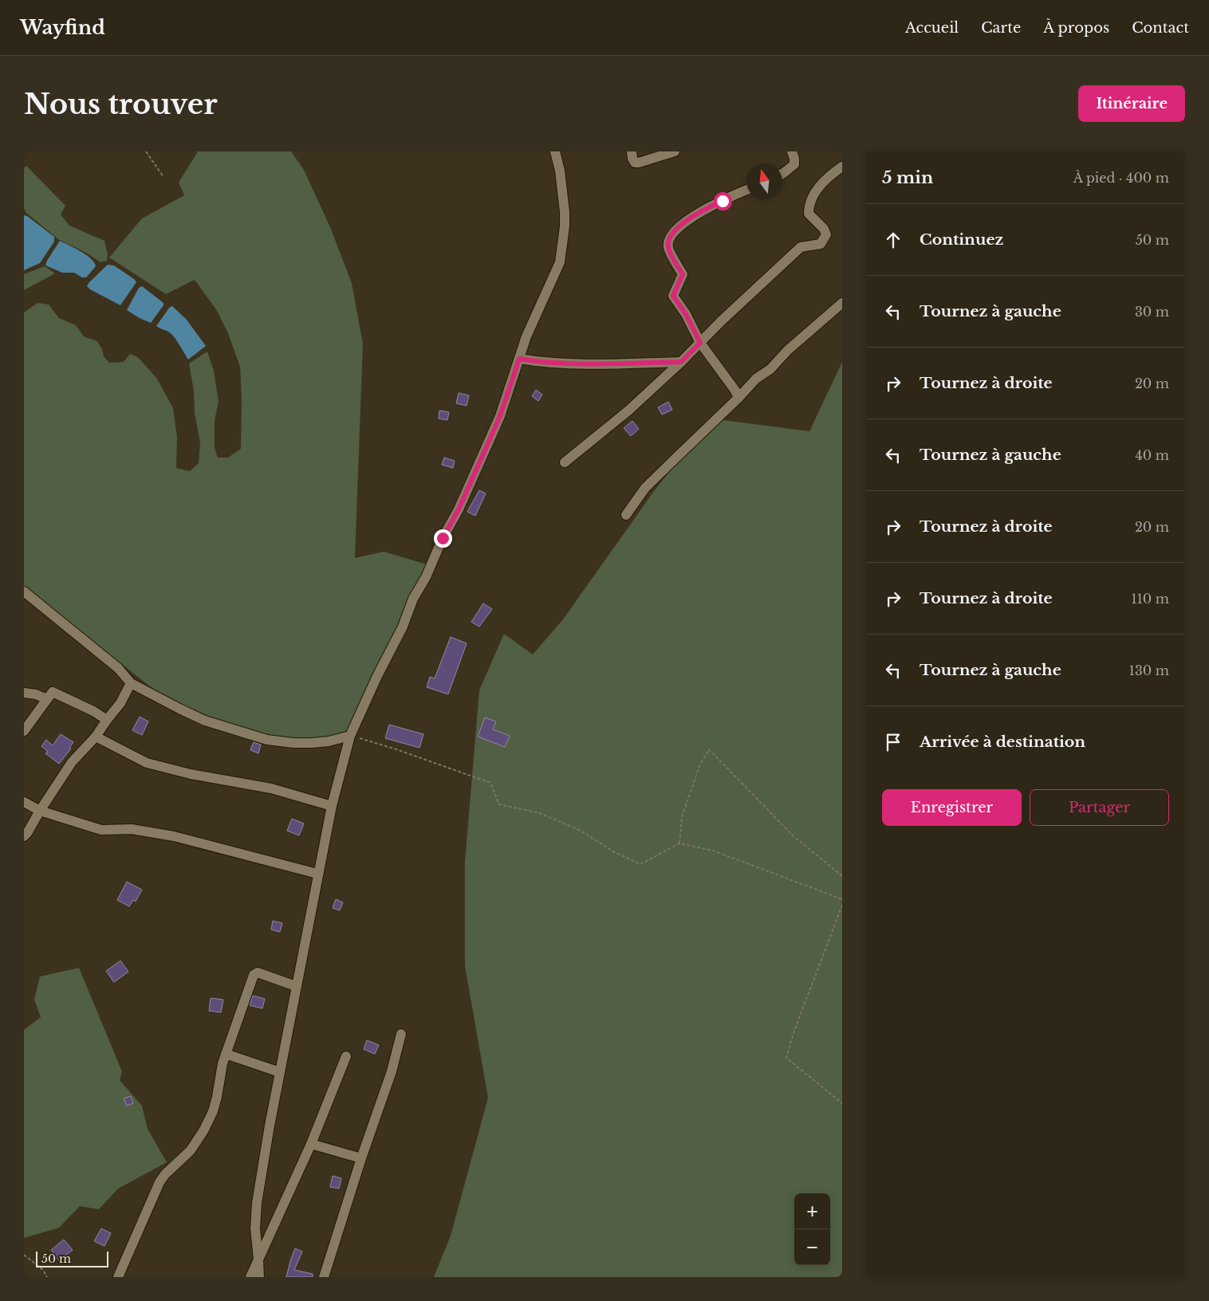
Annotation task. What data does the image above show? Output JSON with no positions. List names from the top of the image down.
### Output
{
  "scale_bar": "50 m",
  "north": "top",
  "page": {
    "header": "Wayfind",
    "nav": [
      "Accueil",
      "Carte",
      "À propos",
      "Contact"
    ],
    "buttons": [
      "Itinéraire",
      ["Enregistrer", "Partager"]
    ],
    "title": "Nous trouver",
    "heading": ["5 min", "À pied · 400 m"],
    "list": [
      ["Continuez", "50 m"],
      ["Tournez à gauche", "30 m"],
      ["Tournez à droite", "20 m"],
      ["Tournez à gauche", "40 m"],
      ["Tournez à droite", "20 m"],
      ["Tournez à droite", "110 m"],
      ["Tournez à gauche", "130 m"],
      "Arrivée à destination"
    ],
    "map_buttons": ["+", "−"],
    "scale": "50 m"
  }
}
